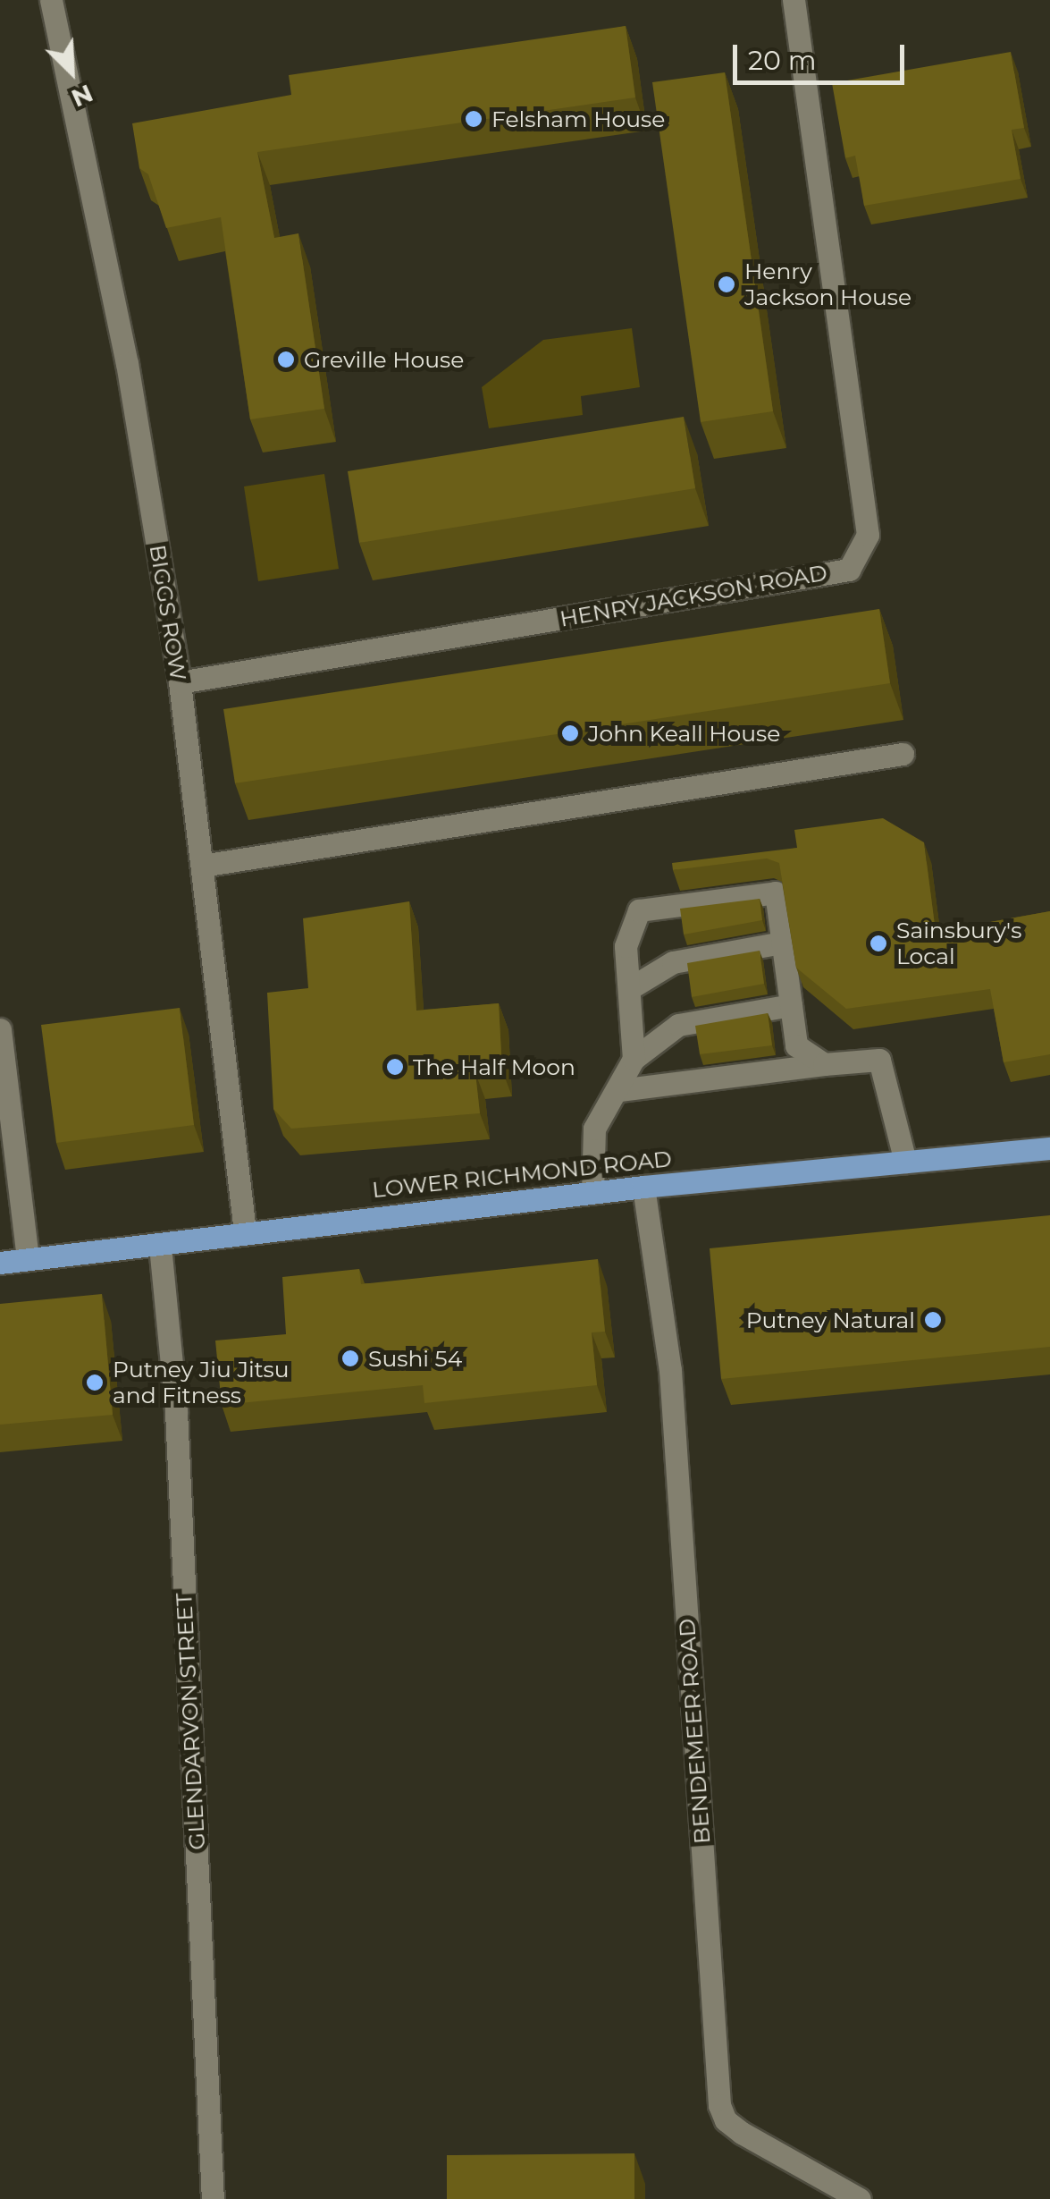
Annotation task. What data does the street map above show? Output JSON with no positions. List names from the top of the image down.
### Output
{
  "streets": {
    "main road": ["LOWER RICHMOND ROAD"],
    "street": [
      "HENRY JACKSON ROAD",
      "BIGGS ROW",
      "GLENDARVON STREET",
      "BENDEMEER ROAD"
    ]
  },
  "crossings": [
    ["HENRY JACKSON ROAD", "BIGGS ROW"],
    ["BIGGS ROW", "LOWER RICHMOND ROAD"],
    ["LOWER RICHMOND ROAD", "GLENDARVON STREET"],
    ["LOWER RICHMOND ROAD", "BENDEMEER ROAD"]
  ],
  "places": [
    "Felsham House",
    "Henry Jackson House",
    "Greville House",
    "John Keall House",
    "Sainsbury's Local",
    "The Half Moon",
    "Putney Natural",
    "Sushi 54",
    "Putney Jiu Jitsu and Fitness"
  ],
  "scale_bar": "20 m",
  "north": "bottom right"
}
